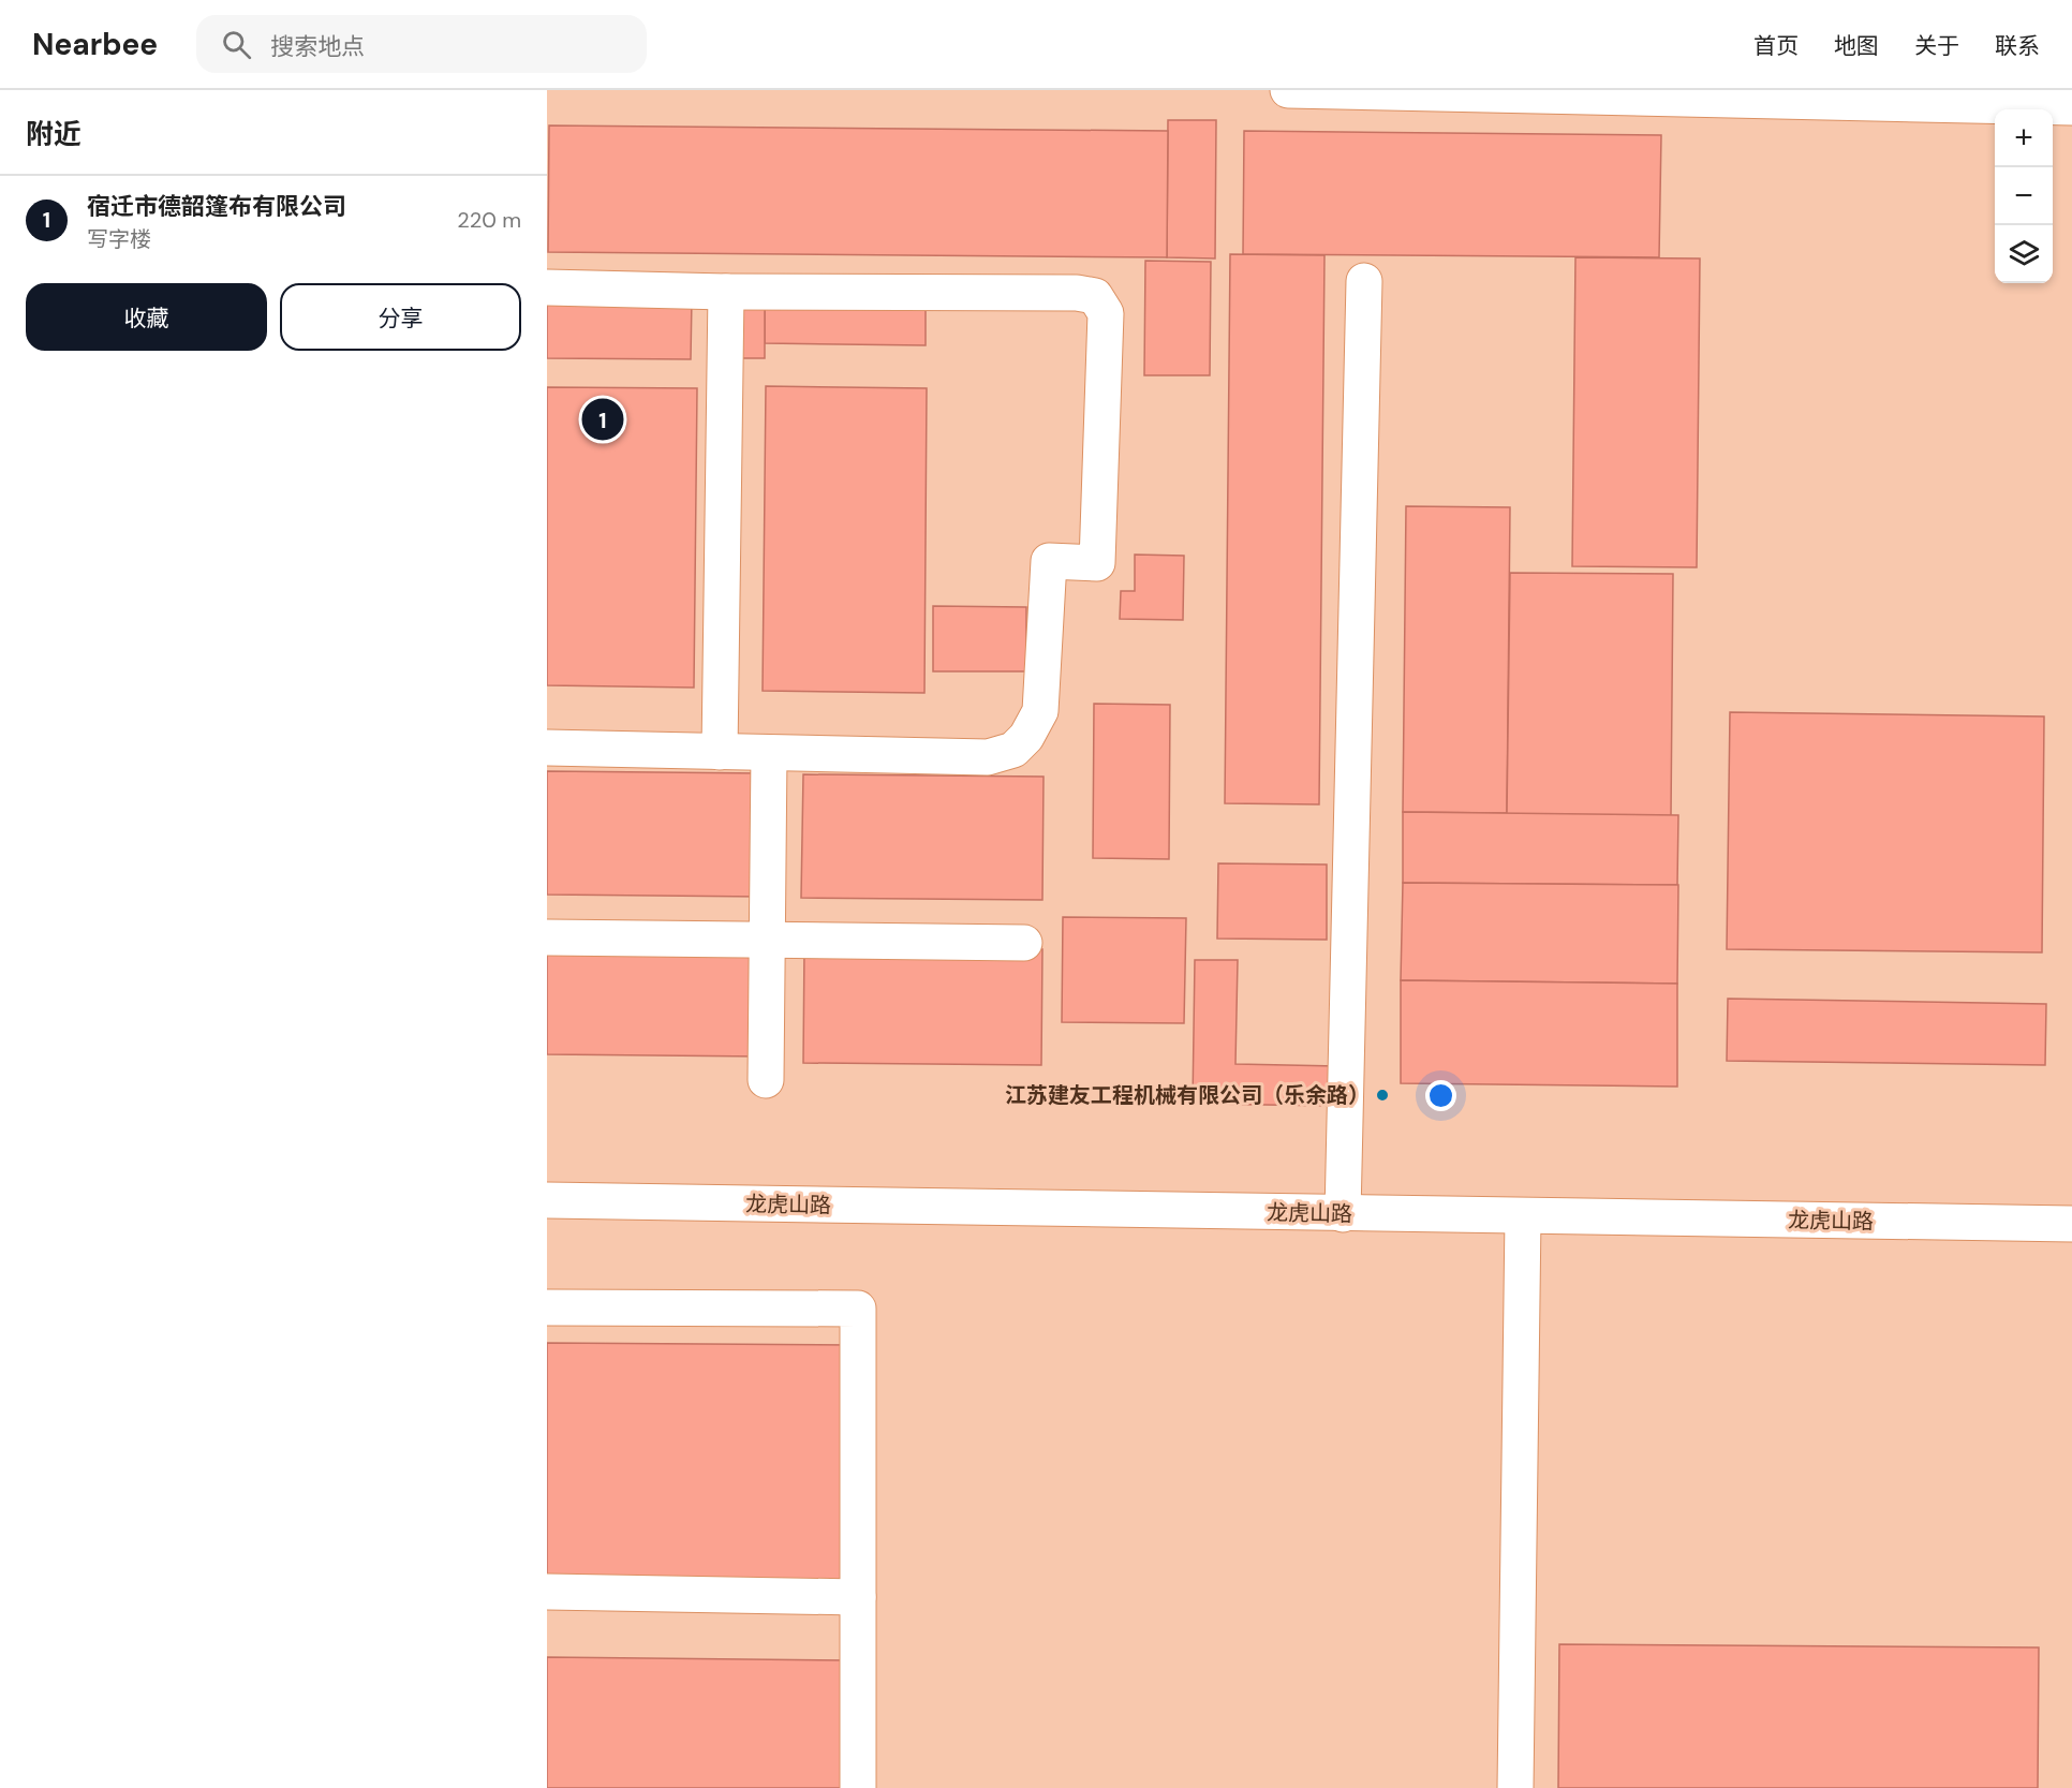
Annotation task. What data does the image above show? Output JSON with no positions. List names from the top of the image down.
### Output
{
  "streets": {
    "street": ["龙虎山路"]
  },
  "places": ["江苏建友工程机械有限公司（乐余路）"],
  "page": {
    "header": "Nearbee",
    "search": "搜索地点",
    "nav": [
      "首页",
      "地图",
      "关于",
      "联系"
    ],
    "heading": "附近",
    "map_buttons": ["+", "−"],
    "list": [
      {
        "mark": "1",
        "name": "宿迁市德韶篷布有限公司",
        "note": "写字楼",
        "value": "220 m"
      }
    ],
    "buttons": ["收藏", "分享"],
    "pins": "1"
  }
}
